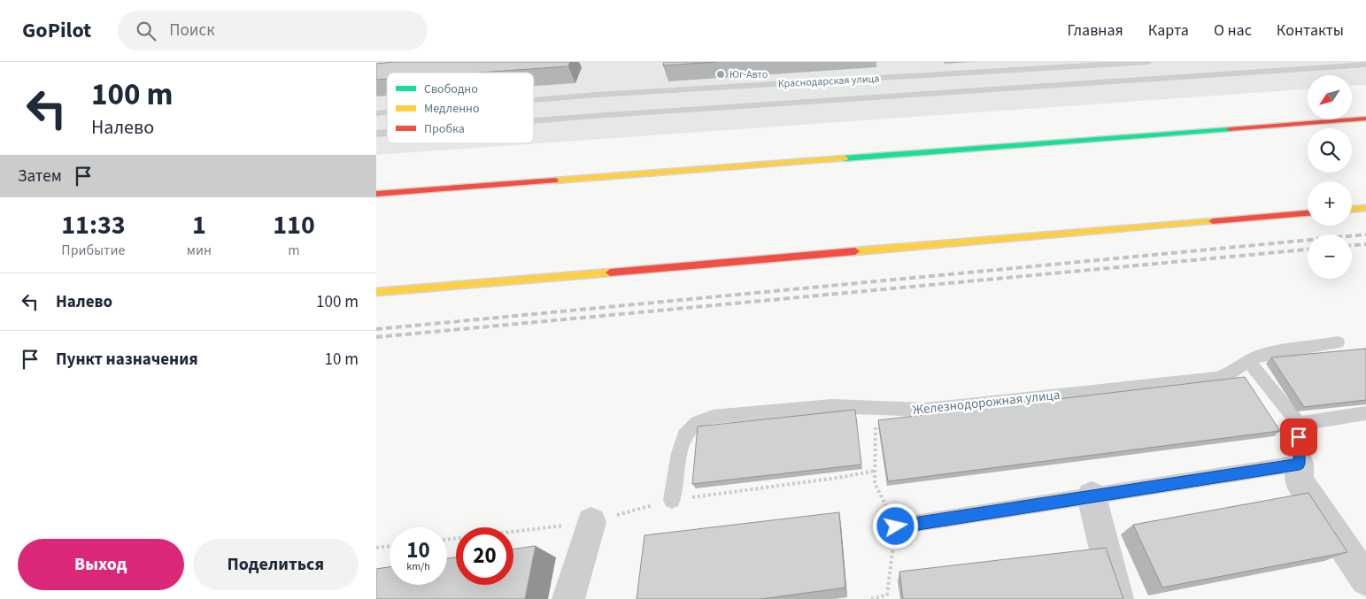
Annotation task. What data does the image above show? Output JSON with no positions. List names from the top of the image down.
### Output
{
  "streets": {
    "lane": ["Краснодарская улица", "Железнодорожная улица"]
  },
  "places": ["Юг-Авто"],
  "legend": ["Свободно", "Медленно", "Пробка"],
  "north": "bottom left",
  "page": {
    "header": "GoPilot",
    "search": "Поиск",
    "nav": [
      "Главная",
      "Карта",
      "О нас",
      "Контакты"
    ],
    "turn": ["100 m", "Налево"],
    "map_buttons": ["+", "−"],
    "then": "Затем",
    "eta": [
      "11:33",
      "Прибытие",
      "1",
      "мин",
      "110",
      "m"
    ],
    "list": [
      {
        "name": "Налево",
        "value": "100 m"
      },
      {
        "name": "Пункт назначения",
        "value": "10 m"
      }
    ],
    "speed": "10 km/h",
    "limit": "20",
    "buttons": ["Выход", "Поделиться"]
  }
}
